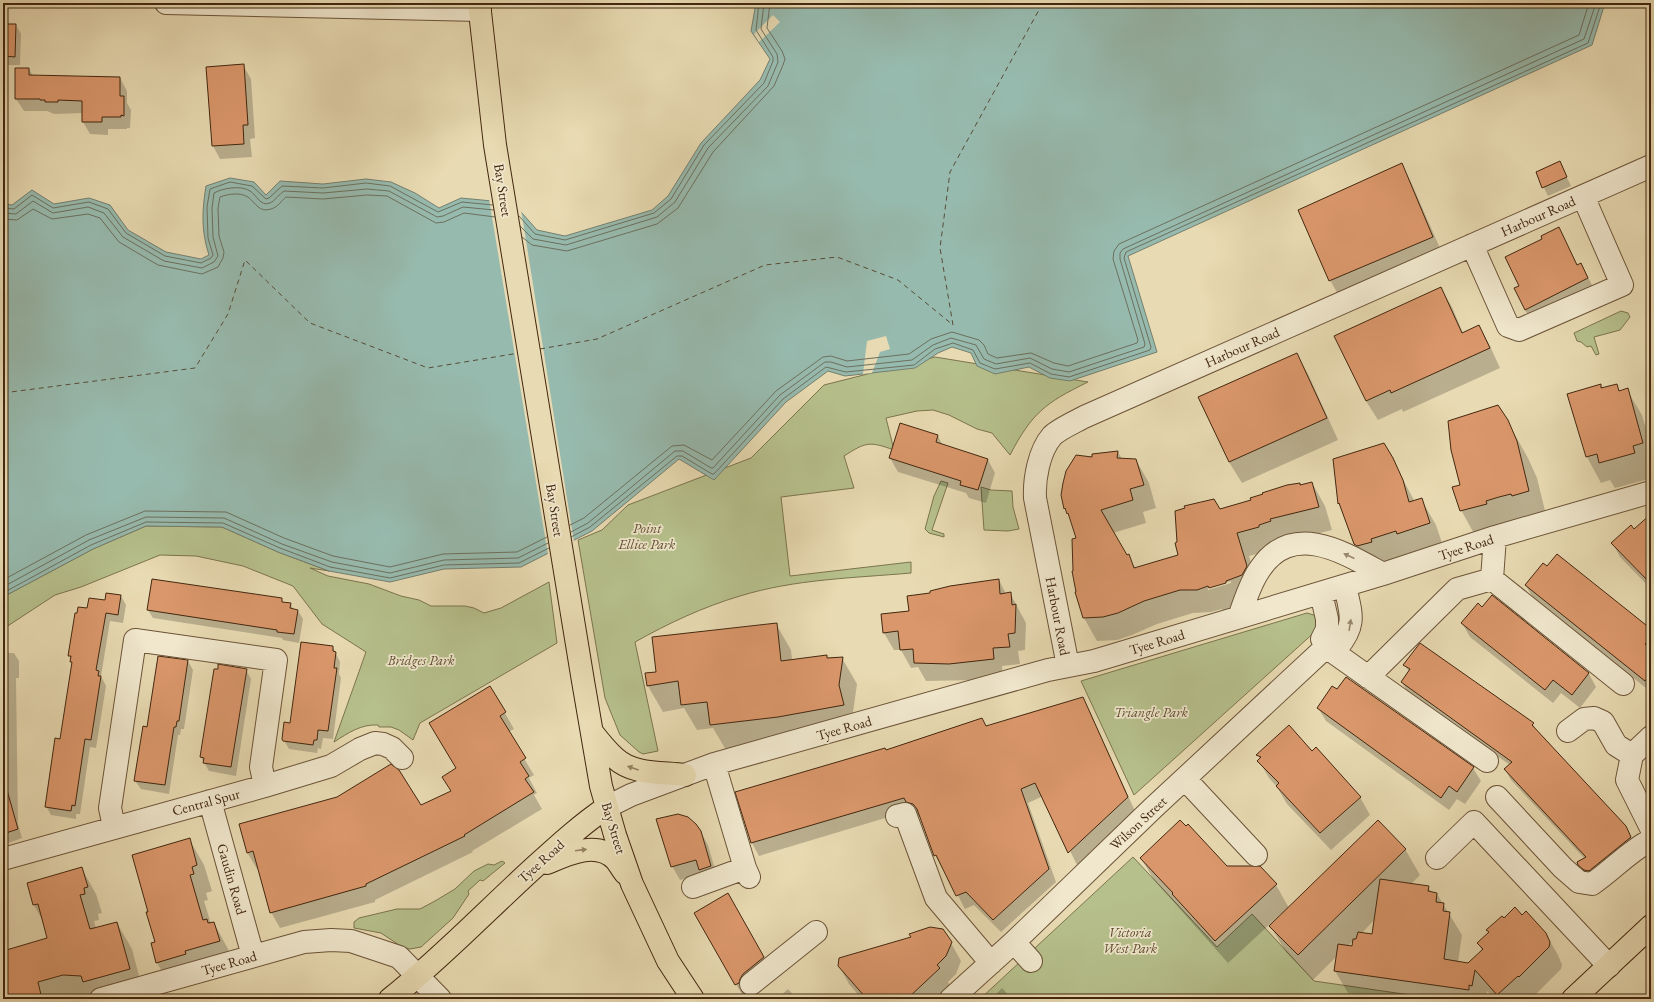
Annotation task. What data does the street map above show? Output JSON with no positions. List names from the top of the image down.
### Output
{
  "streets": {
    "main road": ["Bay Street", "Tyee Road"],
    "street": [
      "Harbour Road",
      "Central Spur",
      "Wilson Street",
      "Gaudin Road"
    ]
  },
  "crossings": [
    ["Bay Street", "Tyee Road"],
    ["Harbour Road", "Tyee Road"],
    ["Tyee Road", "Wilson Street"],
    ["Tyee Road", "Gaudin Road"],
    ["Central Spur", "Gaudin Road"]
  ],
  "parks": [
    "Point Ellice Park",
    "Bridges Park",
    "Triangle Park",
    "Victoria West Park"
  ]
}
